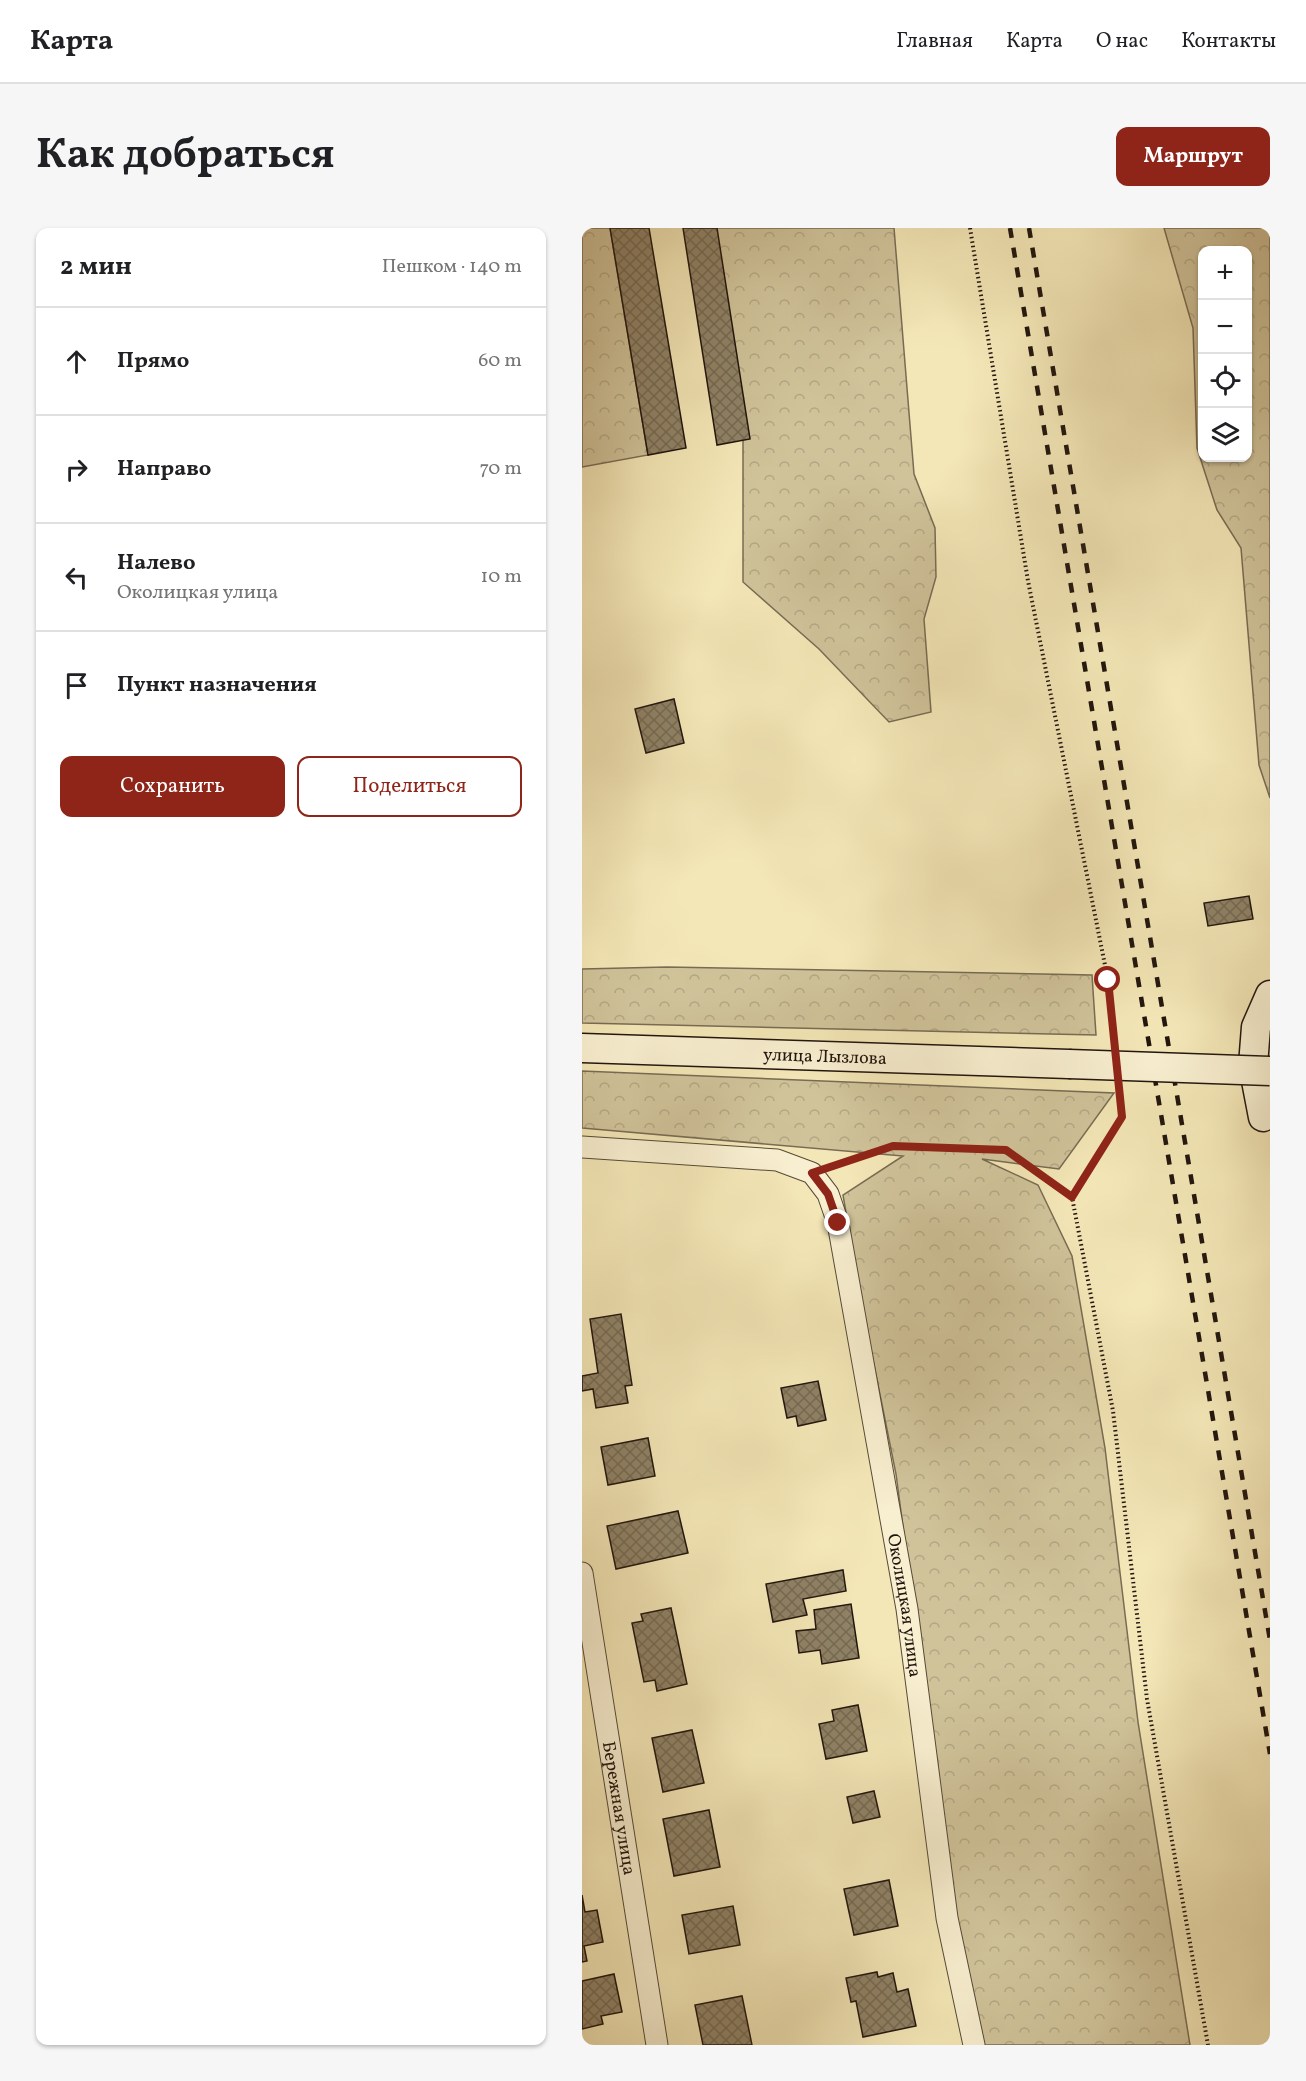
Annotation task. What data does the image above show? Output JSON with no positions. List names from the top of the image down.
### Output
{
  "streets": {
    "main road": ["улица Лызлова"],
    "street": ["Околицкая улица", "Бережная улица"]
  },
  "page": {
    "header": "Карта",
    "nav": [
      "Главная",
      "Карта",
      "О нас",
      "Контакты"
    ],
    "title": "Как добраться",
    "buttons": [
      "Маршрут",
      ["Сохранить", "Поделиться"]
    ],
    "heading": ["2 мин", "Пешком · 140 m"],
    "map_buttons": ["+", "−"],
    "list": [
      ["Прямо", "60 m"],
      ["Направо", "70 m"],
      ["Налево", "Околицкая улица", "10 m"],
      "Пункт назначения"
    ]
  }
}
